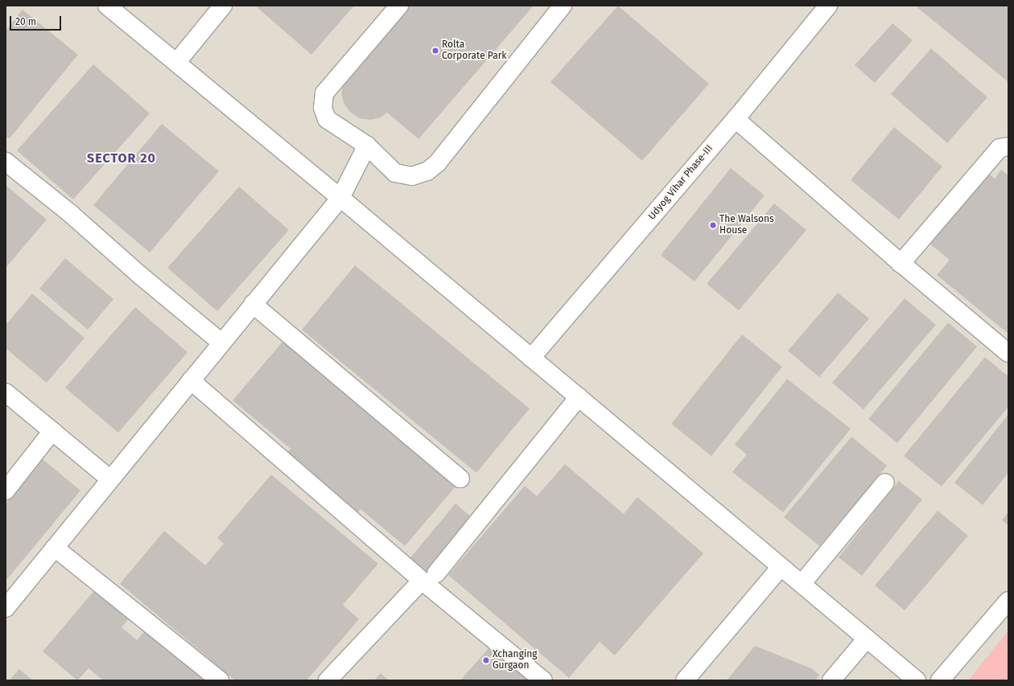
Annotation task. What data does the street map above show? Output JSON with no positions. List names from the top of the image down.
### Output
{
  "streets": {
    "lane": ["Udyog Vihar Phase-III"]
  },
  "districts": ["SECTOR 20"],
  "places": ["Rolta Corporate Park", "The Walsons House", "Xchanging Gurgaon"],
  "scale_bar": "20 m"
}
